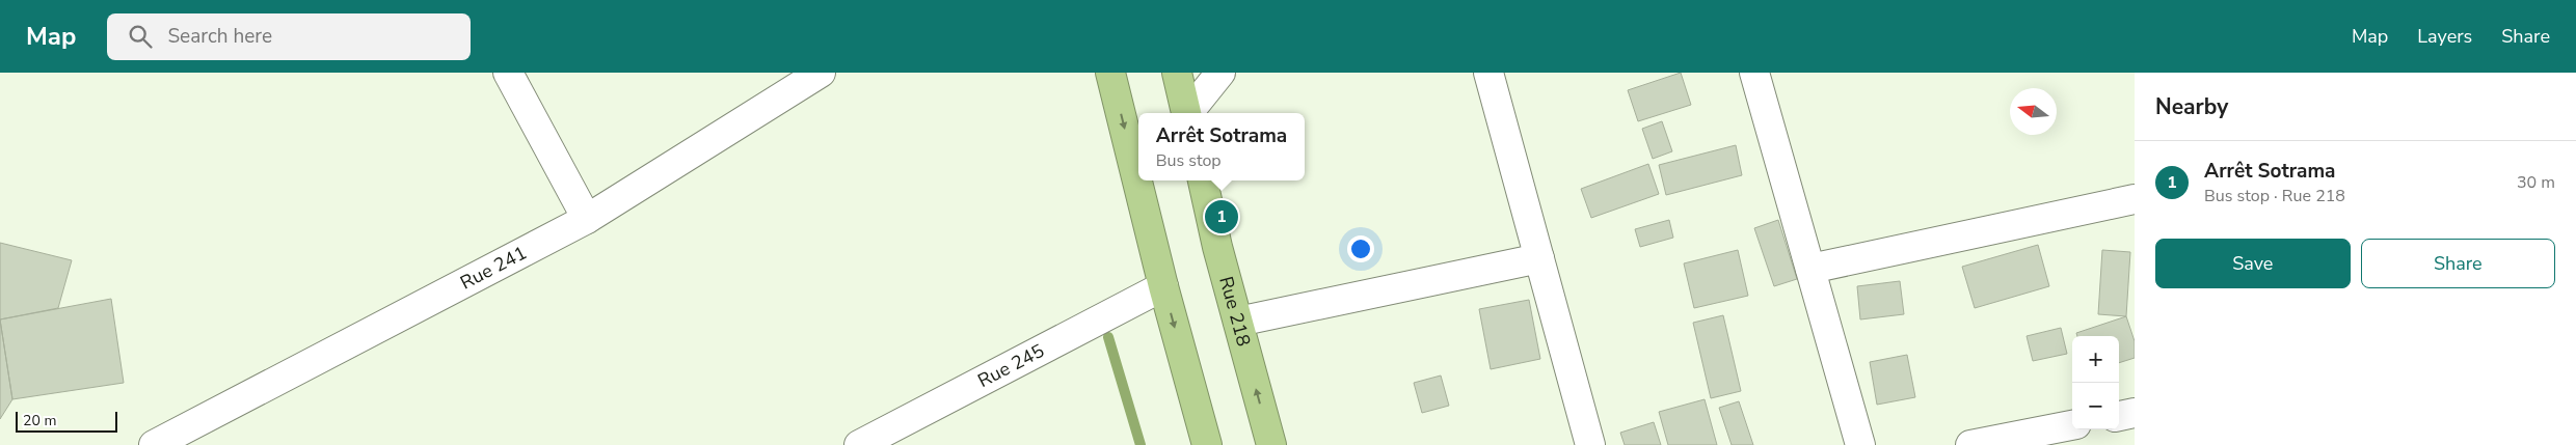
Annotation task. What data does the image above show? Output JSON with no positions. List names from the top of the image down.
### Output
{
  "streets": {
    "highway": ["Rue 218"],
    "street": ["Rue 241", "Rue 245"]
  },
  "scale_bar": "20 m",
  "north": "left",
  "page": {
    "header": "Map",
    "search": "Search here",
    "nav": ["Map", "Layers", "Share"],
    "heading": "Nearby",
    "popup": ["Arrêt Sotrama", "Bus stop"],
    "list": [
      {
        "mark": "1",
        "name": "Arrêt Sotrama",
        "note": "Bus stop · Rue 218",
        "value": "30 m"
      }
    ],
    "pins": "1",
    "buttons": ["Save", "Share"],
    "map_buttons": ["+", "−"],
    "scale": "20 m"
  }
}
